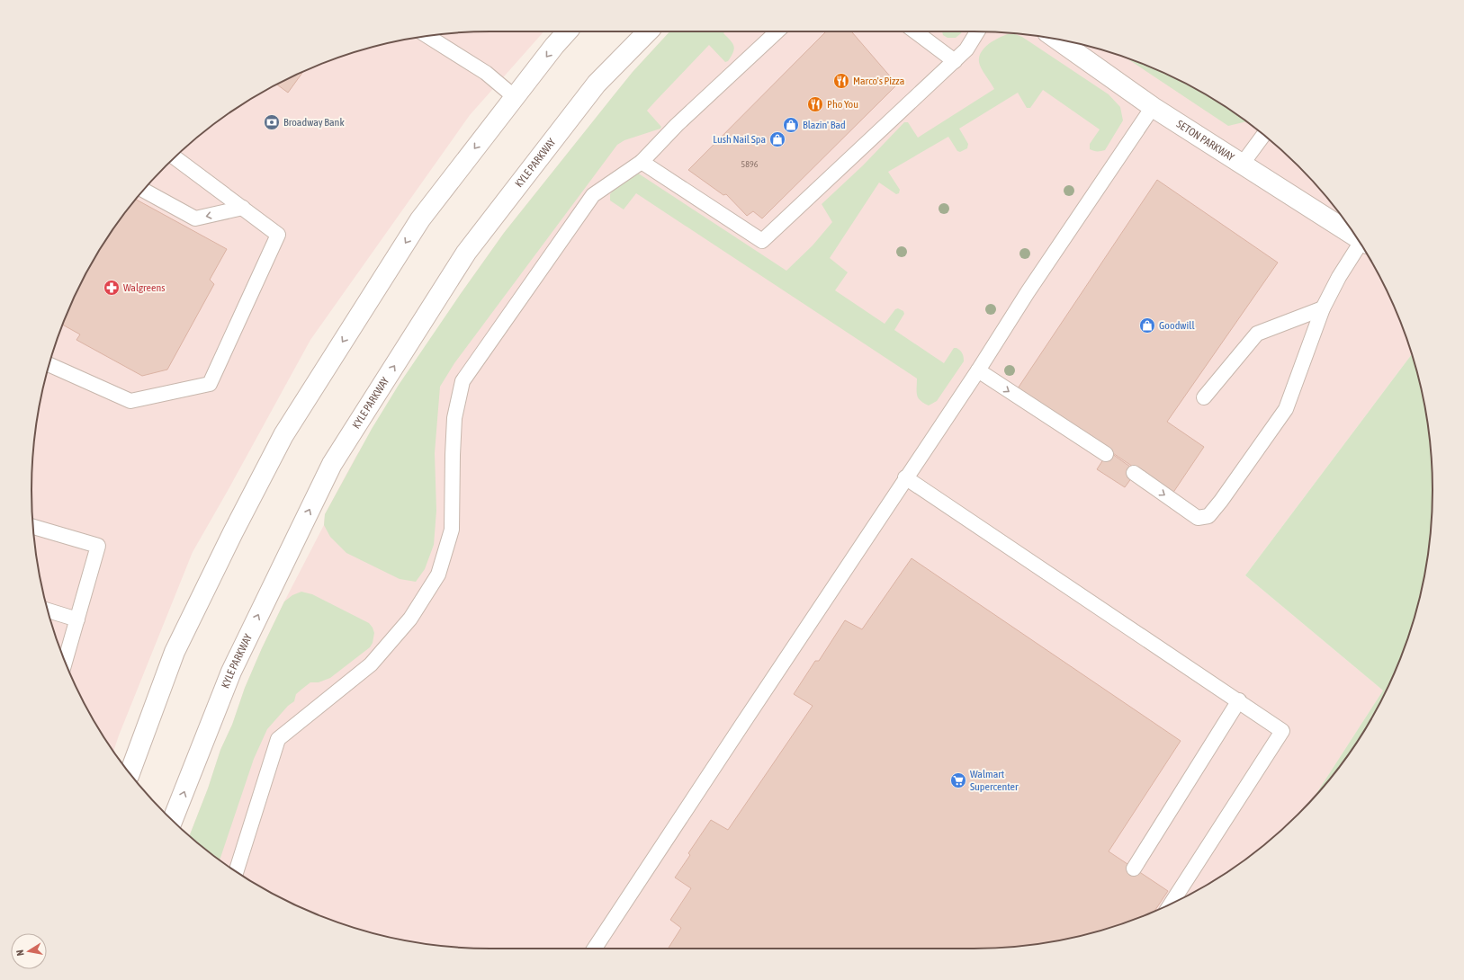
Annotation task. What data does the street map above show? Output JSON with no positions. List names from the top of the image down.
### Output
{
  "streets": {
    "street": ["SETON PARKWAY", "KYLE PARKWAY"]
  },
  "places": {
    "restaurant": ["Marco's Pizza", "Pho You"],
    "bank": ["Broadway Bank"],
    "shop": ["Blazin' Bad", "Lush Nail Spa", "Goodwill"],
    "pharmacy": ["Walgreens"],
    "supermarket": ["Walmart Supercenter"]
  },
  "house_numbers": ["5896"],
  "north": "left"
}
